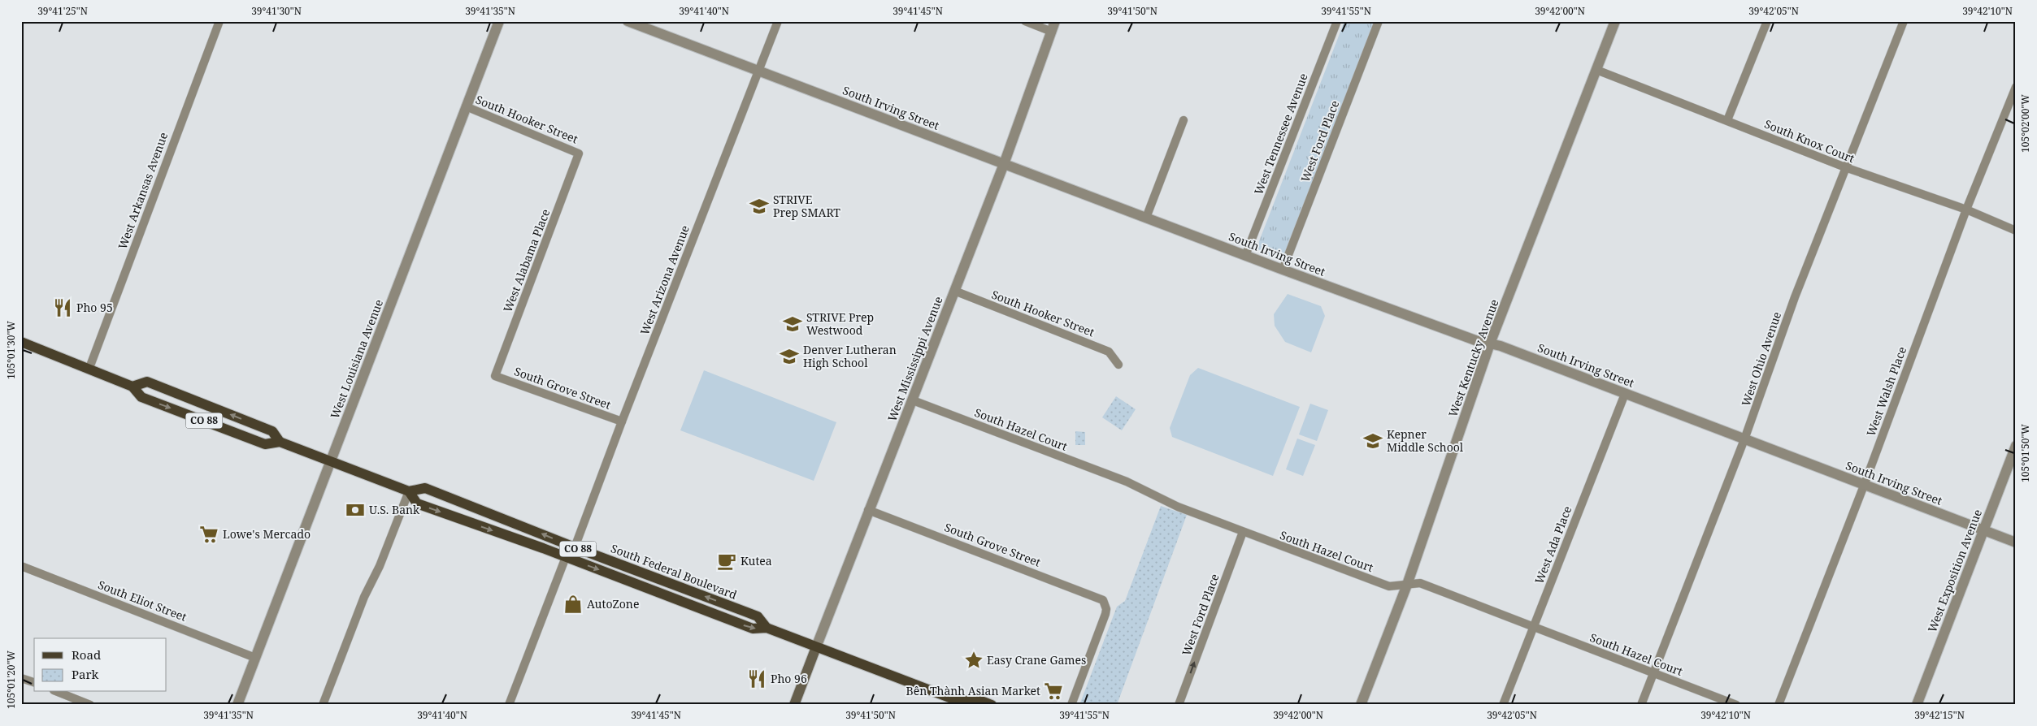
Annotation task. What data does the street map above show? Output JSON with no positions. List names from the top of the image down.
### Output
{
  "streets": {
    "main road": ["West Mississippi Avenue", "CO 88", "South Federal Boulevard"],
    "street": [
      "South Irving Street",
      "South Hooker Street",
      "West Tennessee Avenue",
      "West Ford Place",
      "South Knox Court",
      "West Arkansas Avenue",
      "West Alabama Place",
      "West Arizona Avenue",
      "West Kentucky Avenue",
      "West Louisiana Avenue",
      "West Ohio Avenue",
      "South Grove Street",
      "West Walsh Place",
      "South Hazel Court",
      "West Ada Place",
      "West Exposition Avenue",
      "South Eliot Street"
    ]
  },
  "crossings": [
    ["South Irving Street", "West Tennessee Avenue"],
    ["South Irving Street", "West Ford Place"],
    ["South Irving Street", "West Arizona Avenue"],
    ["South Irving Street", "West Kentucky Avenue"],
    ["South Irving Street", "West Mississippi Avenue"],
    ["South Irving Street", "West Ohio Avenue"],
    ["South Irving Street", "West Walsh Place"],
    ["South Irving Street", "West Ada Place"],
    ["South Irving Street", "West Exposition Avenue"],
    ["South Hooker Street", "West Alabama Place"],
    ["South Hooker Street", "West Louisiana Avenue"],
    ["South Hooker Street", "West Mississippi Avenue"],
    ["West Ford Place", "South Hazel Court"],
    ["South Knox Court", "West Kentucky Avenue"],
    ["South Knox Court", "West Ohio Avenue"],
    ["South Knox Court", "West Walsh Place"],
    ["West Arkansas Avenue", "South Federal Boulevard"],
    ["West Alabama Place", "South Grove Street"],
    ["West Arizona Avenue", "South Grove Street"],
    ["West Arizona Avenue", "South Federal Boulevard"],
    ["West Kentucky Avenue", "South Hazel Court"],
    ["West Louisiana Avenue", "South Federal Boulevard"],
    ["West Louisiana Avenue", "South Eliot Street"],
    ["West Mississippi Avenue", "South Grove Street"],
    ["West Mississippi Avenue", "South Hazel Court"],
    ["West Mississippi Avenue", "South Federal Boulevard"],
    ["West Ohio Avenue", "South Hazel Court"],
    ["South Hazel Court", "West Ada Place"]
  ],
  "one_way": ["West Ford Place"],
  "places": {
    "school or university": [
      "STRIVE Prep SMART",
      "STRIVE Prep Westwood",
      "Denver Lutheran High School",
      "Kepner Middle School"
    ],
    "restaurant": ["Pho 95", "Pho 96"],
    "bank": ["U.S. Bank"],
    "supermarket": ["Lowe's Mercado", "Bên Thành Asian Market"],
    "cafe": ["Kutea"],
    "shop": ["AutoZone"],
    "place": ["Easy Crane Games"]
  },
  "legend": ["Road", "Park"],
  "coordinates": [
    "39°41'25\"N",
    "39°41'30\"N",
    "39°41'35\"N",
    "39°41'40\"N",
    "39°41'45\"N",
    "39°41'50\"N",
    "39°41'55\"N",
    "39°42'00\"N",
    "39°42'05\"N",
    "39°42'10\"N",
    "105°02'00\"W",
    "105°01'30\"W",
    "105°01'50\"W",
    "105°01'20\"W",
    "39°42'15\"N"
  ]
}
